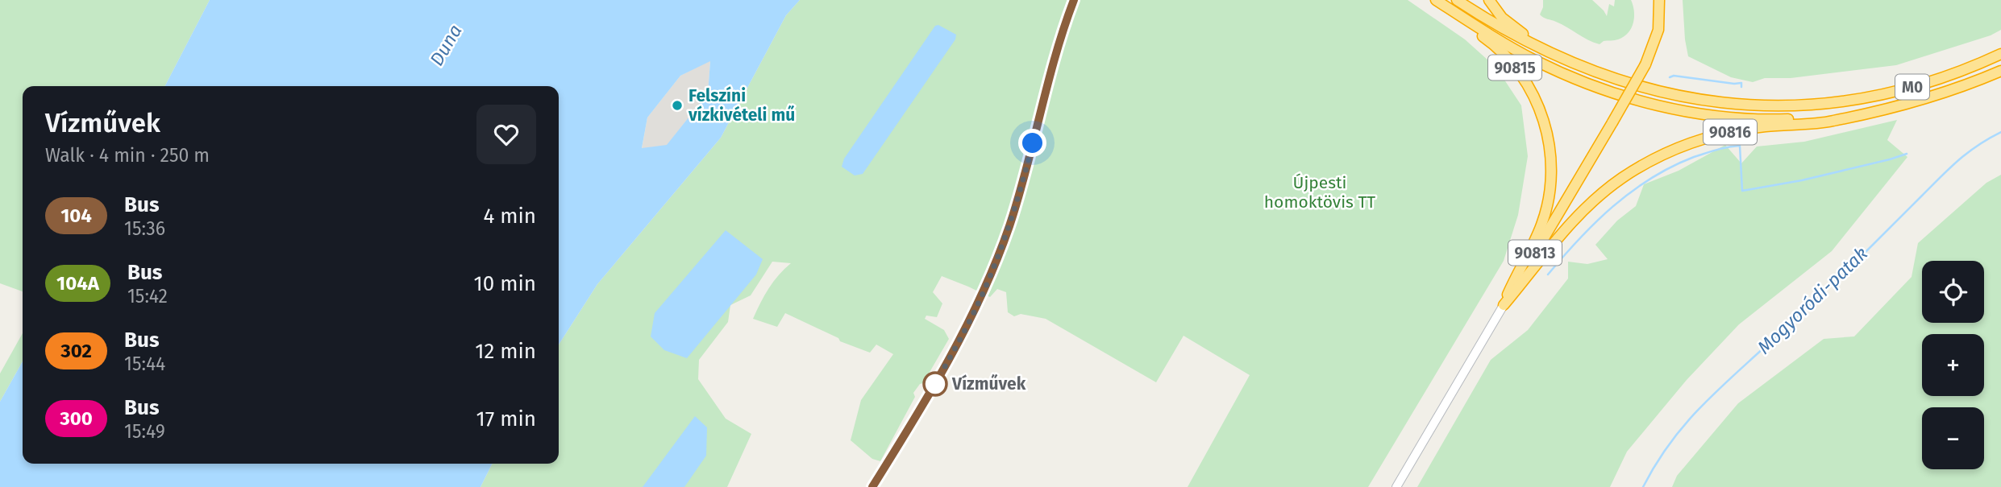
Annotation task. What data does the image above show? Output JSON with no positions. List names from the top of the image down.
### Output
{
  "streets": {
    "highway": [
      "90815",
      "M0",
      "90816",
      "90813"
    ]
  },
  "crossings": [
    ["90815", "M0"],
    ["90815", "90816"],
    ["90815", "90813"],
    ["M0", "90816"],
    ["90816", "90813"]
  ],
  "water": ["Duna", "Mogyoródi-patak"],
  "parks": ["Újpesti homoktövis TT"],
  "places": ["Felszíni vízkivételi mű", "Vízművek"],
  "lines": ["bus line 104"],
  "page": {
    "heading": ["Vízművek", "Walk · 4 min · 250 m"],
    "list": [
      {
        "mark": "104",
        "name": "Bus",
        "note": "15:36",
        "value": "4 min"
      },
      {
        "mark": "104A",
        "name": "Bus",
        "note": "15:42",
        "value": "10 min"
      },
      {
        "mark": "302",
        "name": "Bus",
        "note": "15:44",
        "value": "12 min"
      },
      {
        "mark": "300",
        "name": "Bus",
        "note": "15:49",
        "value": "17 min"
      }
    ],
    "map_buttons": ["+", "−"]
  }
}
